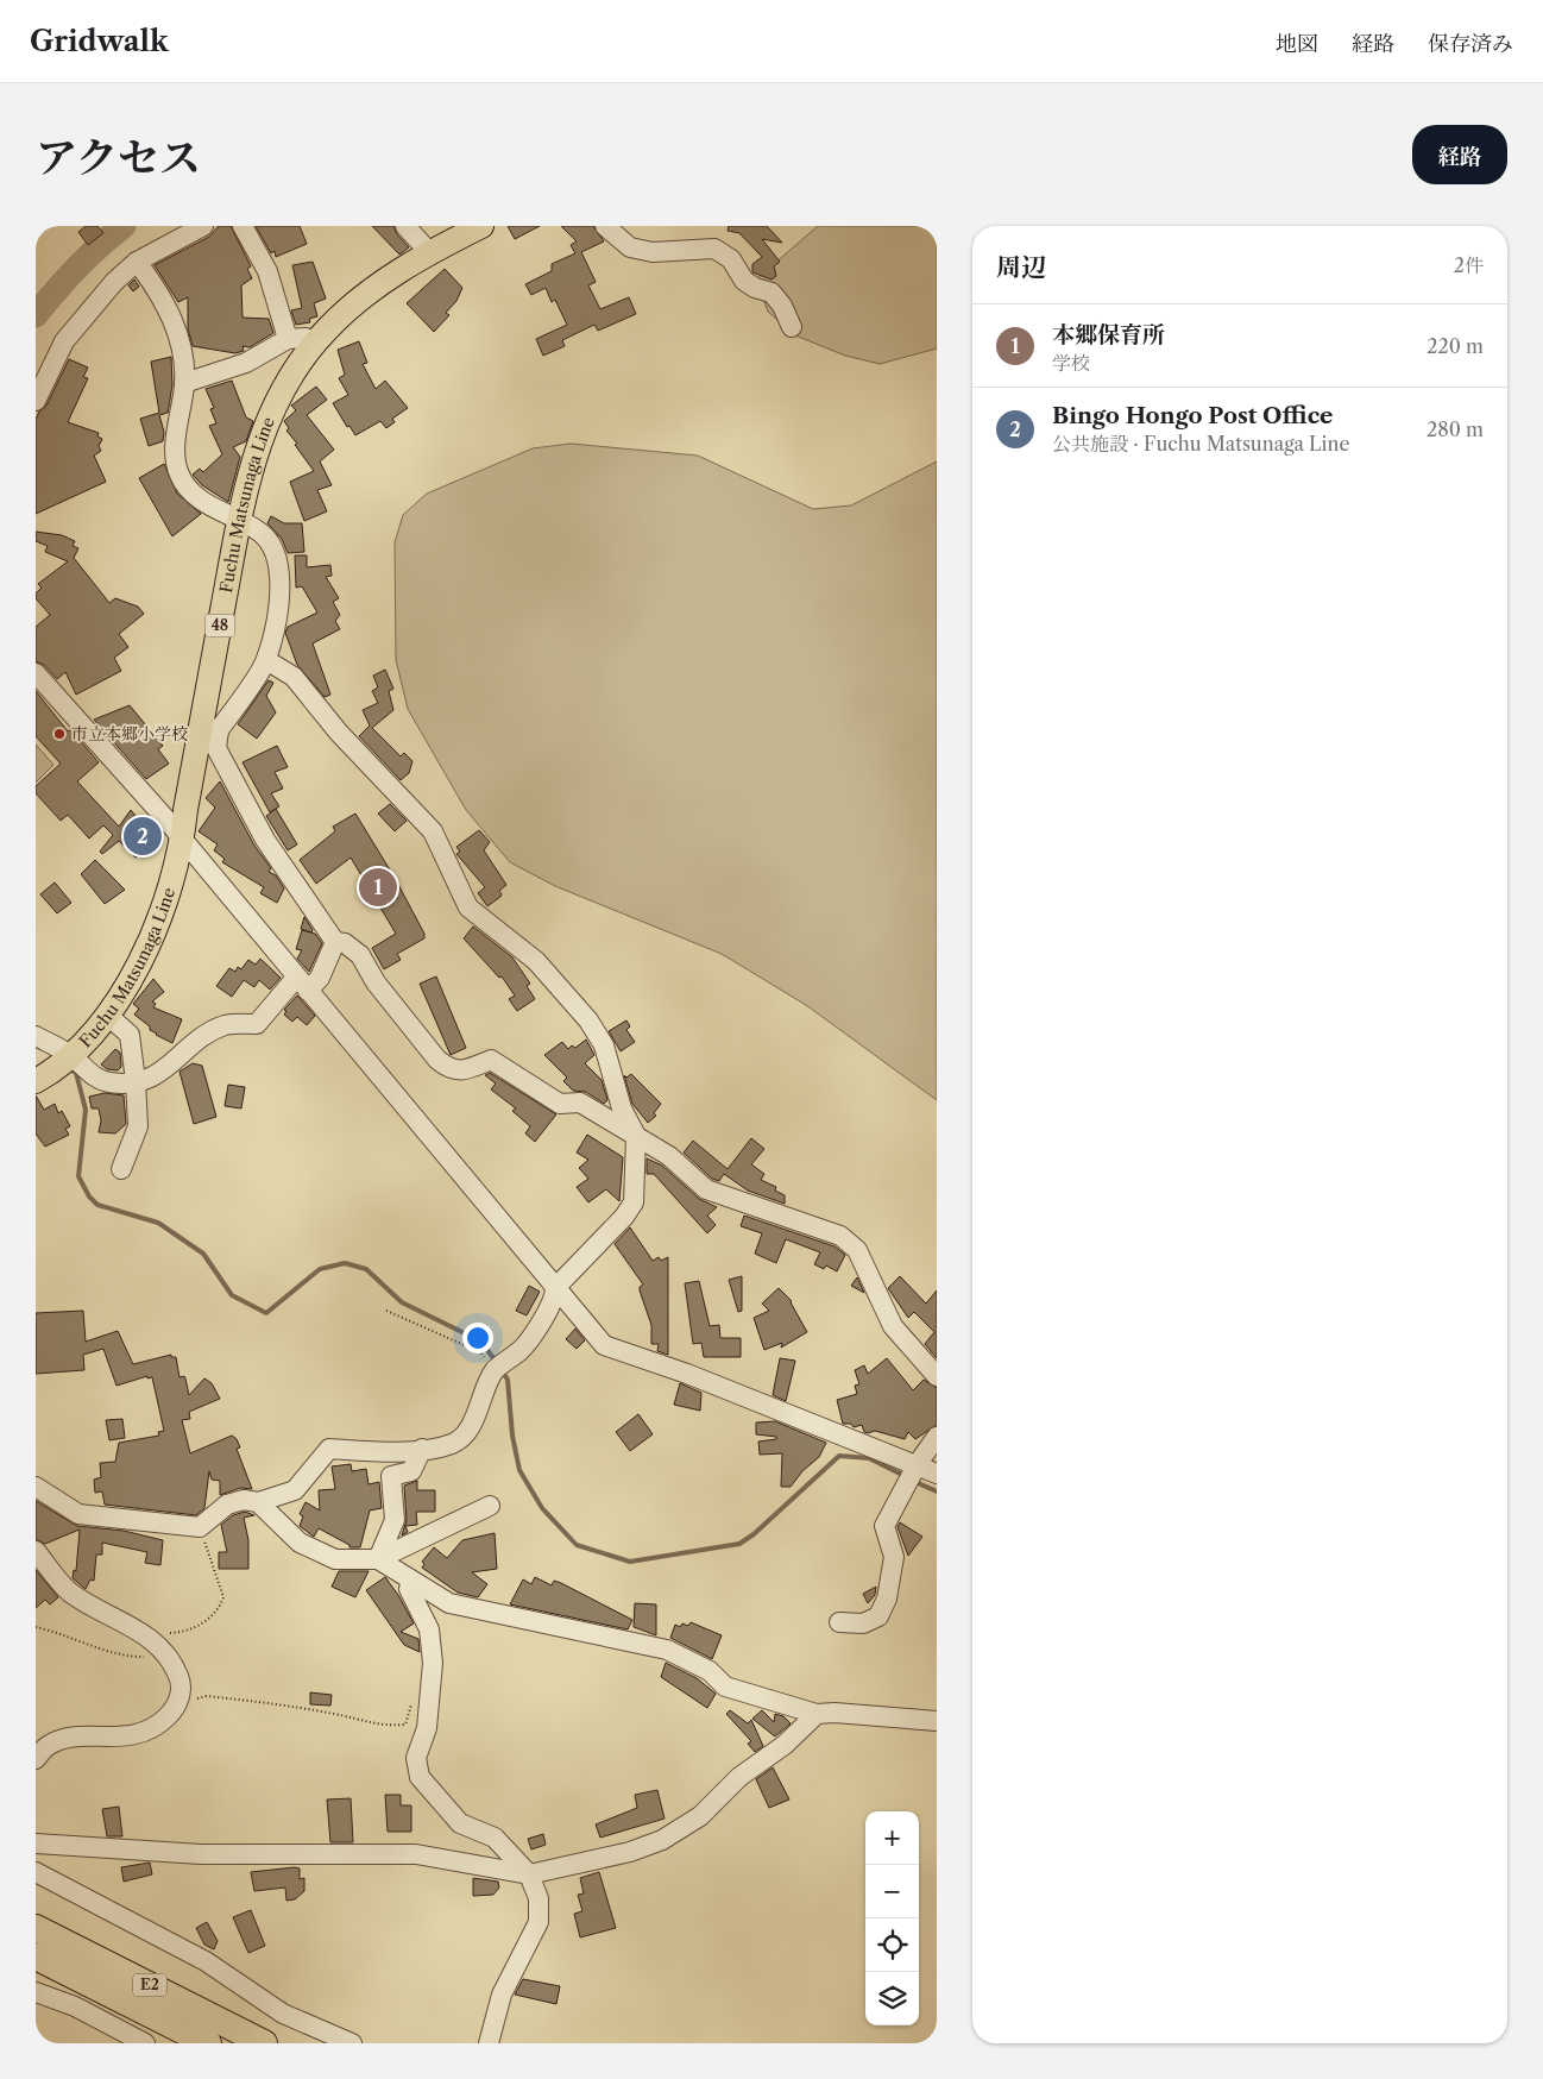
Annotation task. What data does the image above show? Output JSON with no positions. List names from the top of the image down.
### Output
{
  "streets": {
    "highway": ["E2"],
    "main road": ["Fuchu Matsunaga Line", "48"]
  },
  "places": ["市立本郷小学校"],
  "page": {
    "header": "Gridwalk",
    "nav": ["地図", "経路", "保存済み"],
    "title": "アクセス",
    "buttons": "経路",
    "heading": ["周辺", "2件"],
    "list": [
      {
        "mark": "1",
        "name": "本郷保育所",
        "note": "学校",
        "value": "220 m"
      },
      {
        "mark": "2",
        "name": "Bingo Hongo Post Office",
        "note": "公共施設 · Fuchu Matsunaga Line",
        "value": "280 m"
      }
    ],
    "pins": ["2", "1"],
    "map_buttons": ["+", "−"]
  }
}
